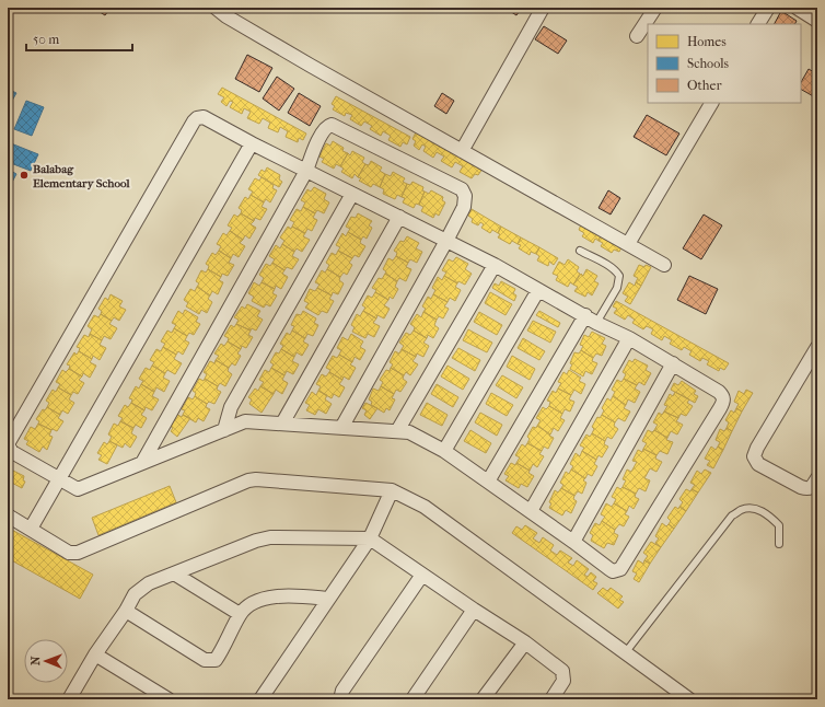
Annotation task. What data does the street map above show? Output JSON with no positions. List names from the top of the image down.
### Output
{
  "places": ["Balabag Elementary School"],
  "legend": ["Homes", "Schools", "Other"],
  "scale_bar": "50 m",
  "north": "left"
}
